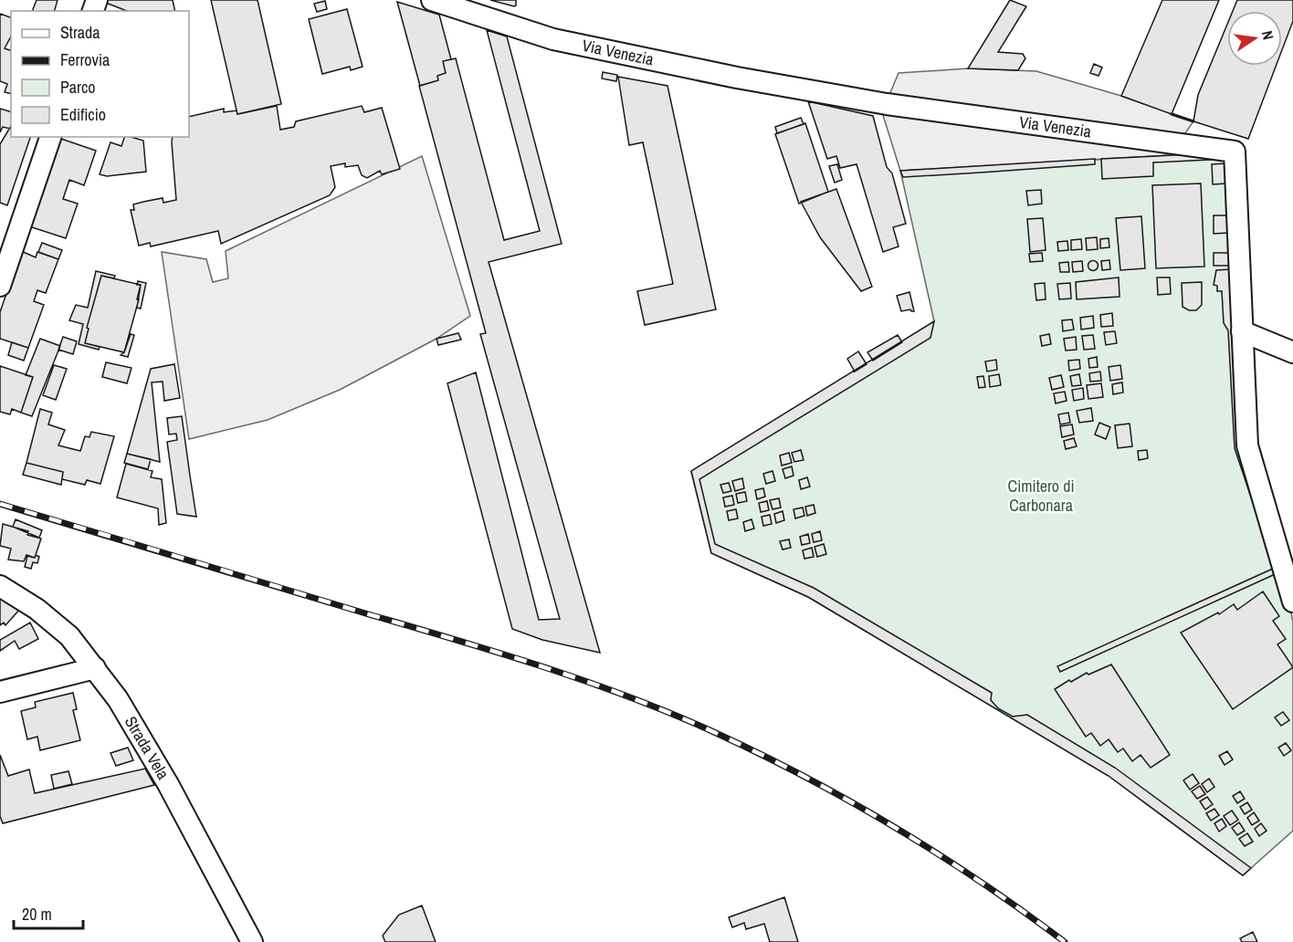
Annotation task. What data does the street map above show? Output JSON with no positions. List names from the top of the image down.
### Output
{
  "streets": {
    "street": ["Via Venezia", "Strada Vela"]
  },
  "parks": ["Cimitero di Carbonara"],
  "legend": [
    "Strada",
    "Ferrovia",
    "Parco",
    "Edificio"
  ],
  "scale_bar": "20 m",
  "north": "right"
}
